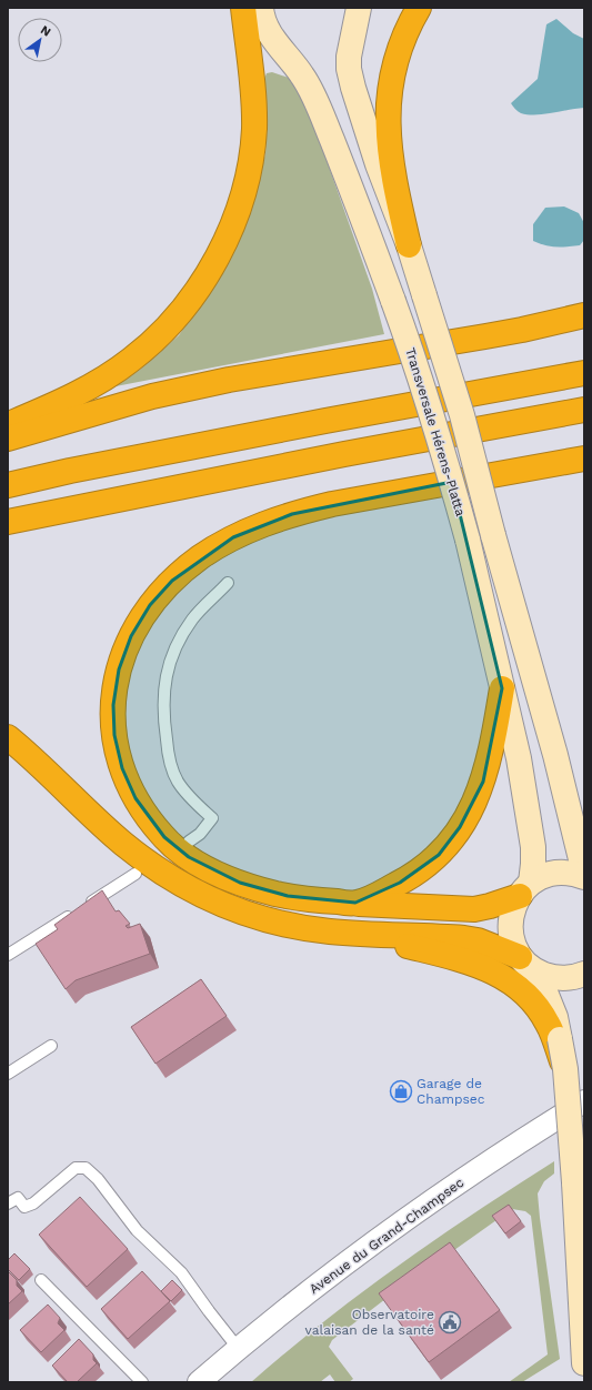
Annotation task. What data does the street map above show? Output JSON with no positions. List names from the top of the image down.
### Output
{
  "streets": {
    "main road": ["Transversale Hérens-Platta"],
    "street": ["Avenue du Grand-Champsec"]
  },
  "places": {
    "shop": ["Garage de Champsec"],
    "public building": ["Observatoire valaisan de la santé"]
  },
  "north": "top right"
}
